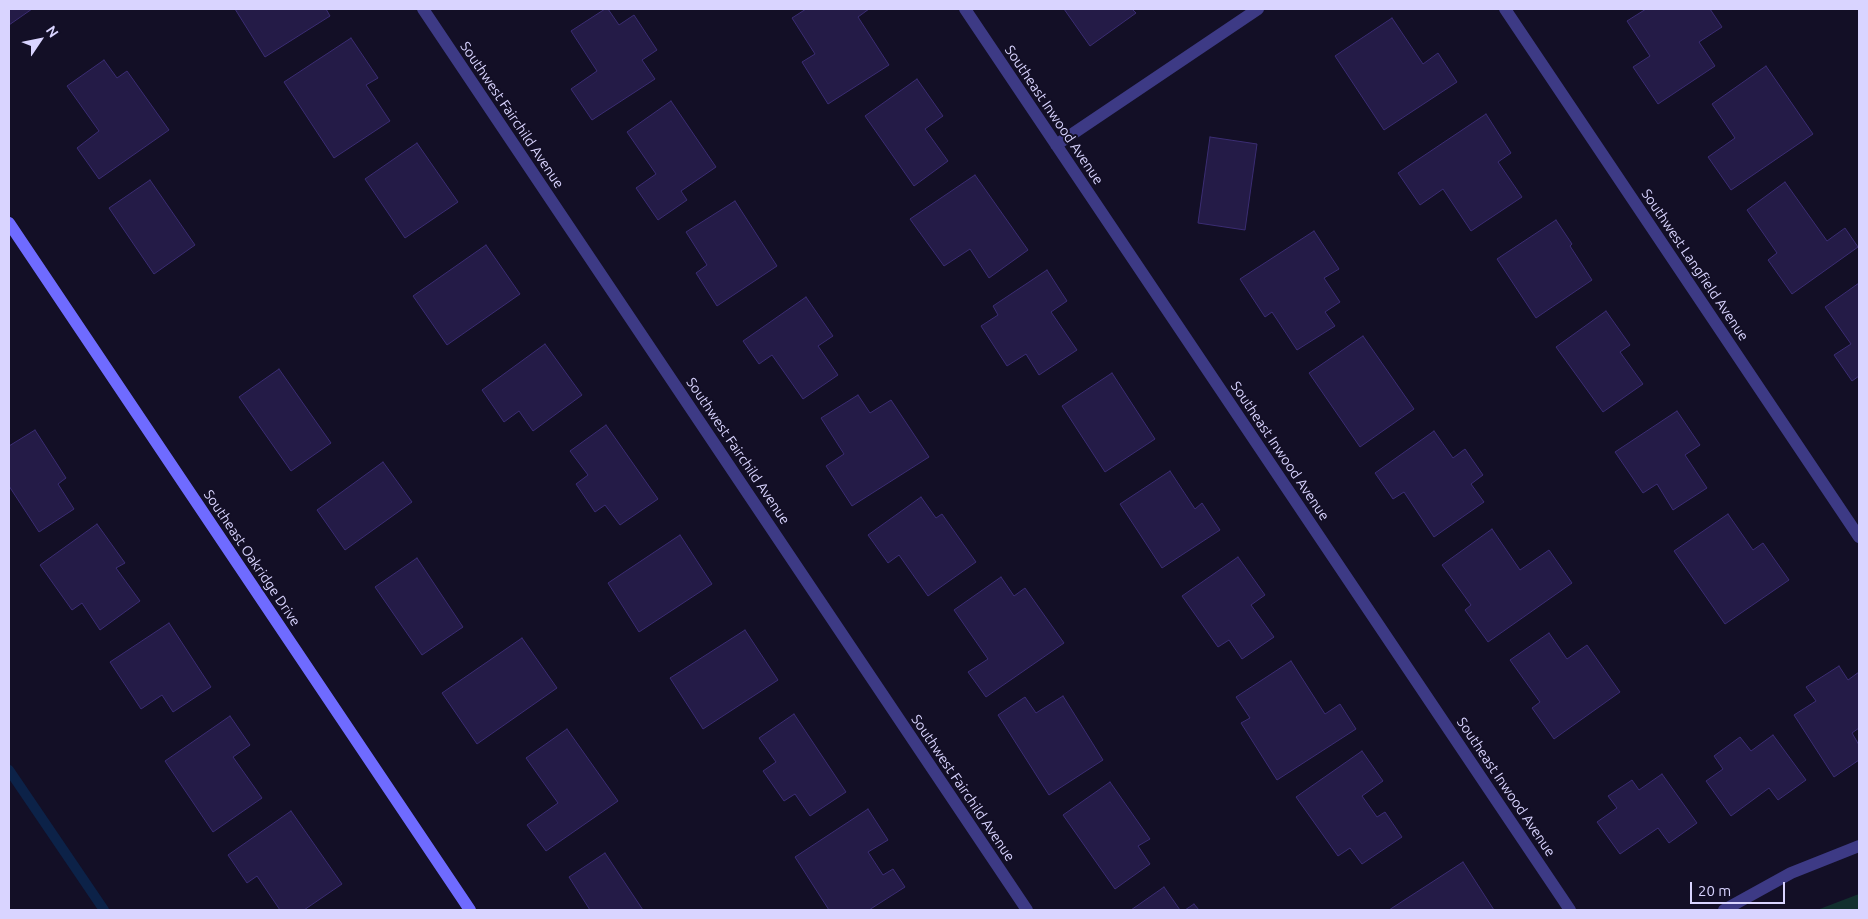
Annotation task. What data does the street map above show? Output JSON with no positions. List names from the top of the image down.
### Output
{
  "streets": {
    "street": [
      "Southwest Fairchild Avenue",
      "Southeast Inwood Avenue",
      "Southwest Langfield Avenue",
      "Southeast Oakridge Drive"
    ]
  },
  "scale_bar": "20 m",
  "north": "top right"
}
